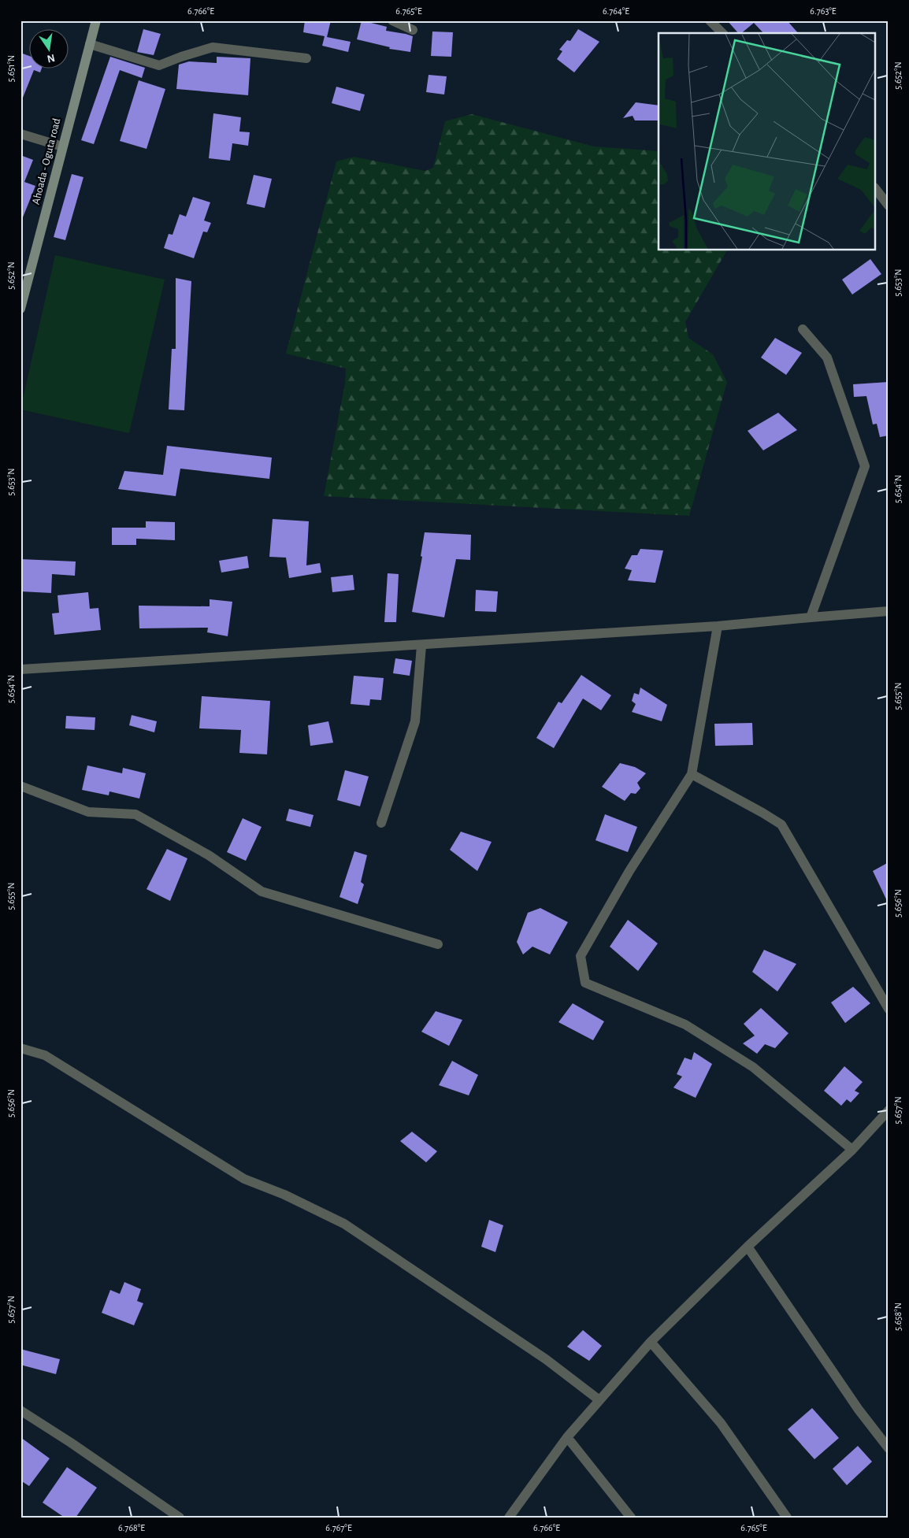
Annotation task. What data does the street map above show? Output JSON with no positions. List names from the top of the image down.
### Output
{
  "streets": {
    "main road": ["Ahoada - Oguta road"]
  },
  "north": "bottom",
  "coordinates": [
    "6.766°E",
    "6.765°E",
    "6.764°E",
    "6.763°E",
    "5.651°N",
    "5.652°N",
    "5.653°N",
    "5.654°N",
    "5.655°N",
    "5.656°N",
    "5.657°N",
    "5.658°N",
    "6.768°E",
    "6.767°E"
  ]
}
